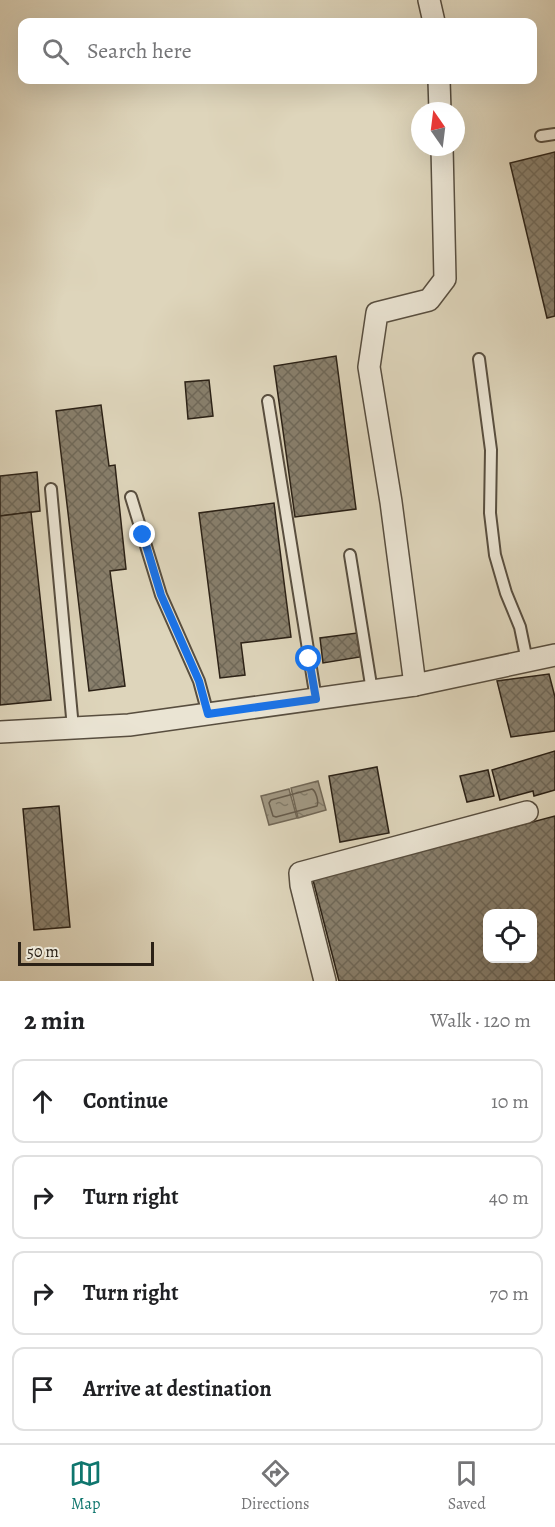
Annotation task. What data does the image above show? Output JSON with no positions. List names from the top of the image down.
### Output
{
  "scale_bar": "50 m",
  "north": "top",
  "page": {
    "search": "Search here",
    "scale": "50 m",
    "heading": ["2 min", "Walk · 120 m"],
    "list": [
      ["Continue", "10 m"],
      ["Turn right", "40 m"],
      ["Turn right", "70 m"],
      "Arrive at destination"
    ],
    "nav": ["Map", "Directions", "Saved"]
  }
}
